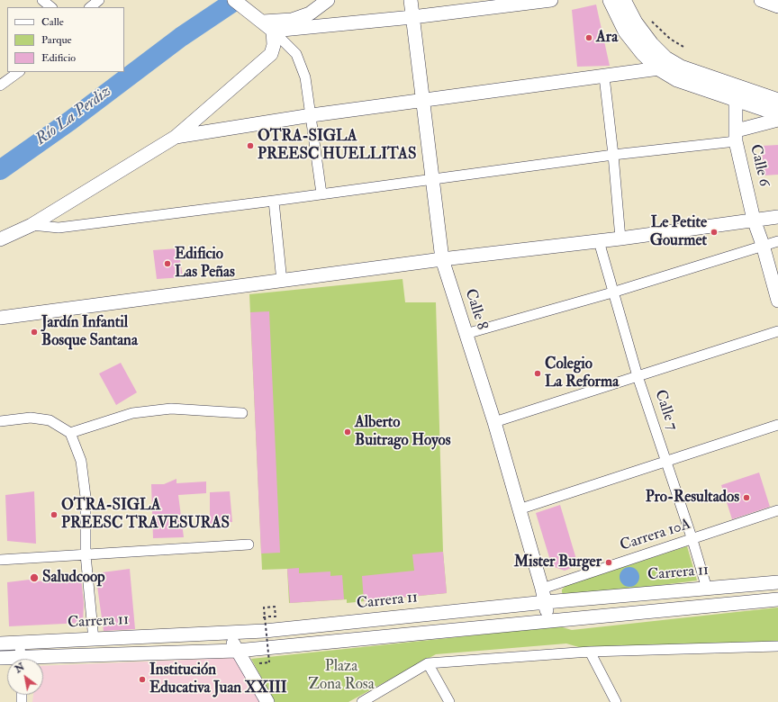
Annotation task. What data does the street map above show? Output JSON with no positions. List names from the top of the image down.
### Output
{
  "streets": {
    "street": [
      "Calle 6",
      "Calle 8",
      "Calle 7",
      "Carrera 10A",
      "Carrera 11"
    ]
  },
  "crossings": [
    ["Calle 8", "Carrera 10A"],
    ["Calle 8", "Carrera 11"],
    ["Calle 7", "Carrera 10A"],
    ["Calle 7", "Carrera 11"]
  ],
  "water": ["Río La Perdiz"],
  "parks": ["Plaza Zona Rosa"],
  "places": [
    "Ara",
    "OTRA-SIGLA PREESC HUELLITAS",
    "Le Petite Gourmet",
    "Edificio Las Peñas",
    "Jardín Infantil Bosque Santana",
    "Colegio La Reforma",
    "Alberto Buitrago Hoyos",
    "Pro-Resultados",
    "OTRA-SIGLA PREESC TRAVESURAS",
    "Mister Burger",
    "Saludcoop",
    "Institución Educativa Juan XXIII"
  ],
  "legend": ["Calle", "Parque", "Edificio"],
  "north": "top left"
}
